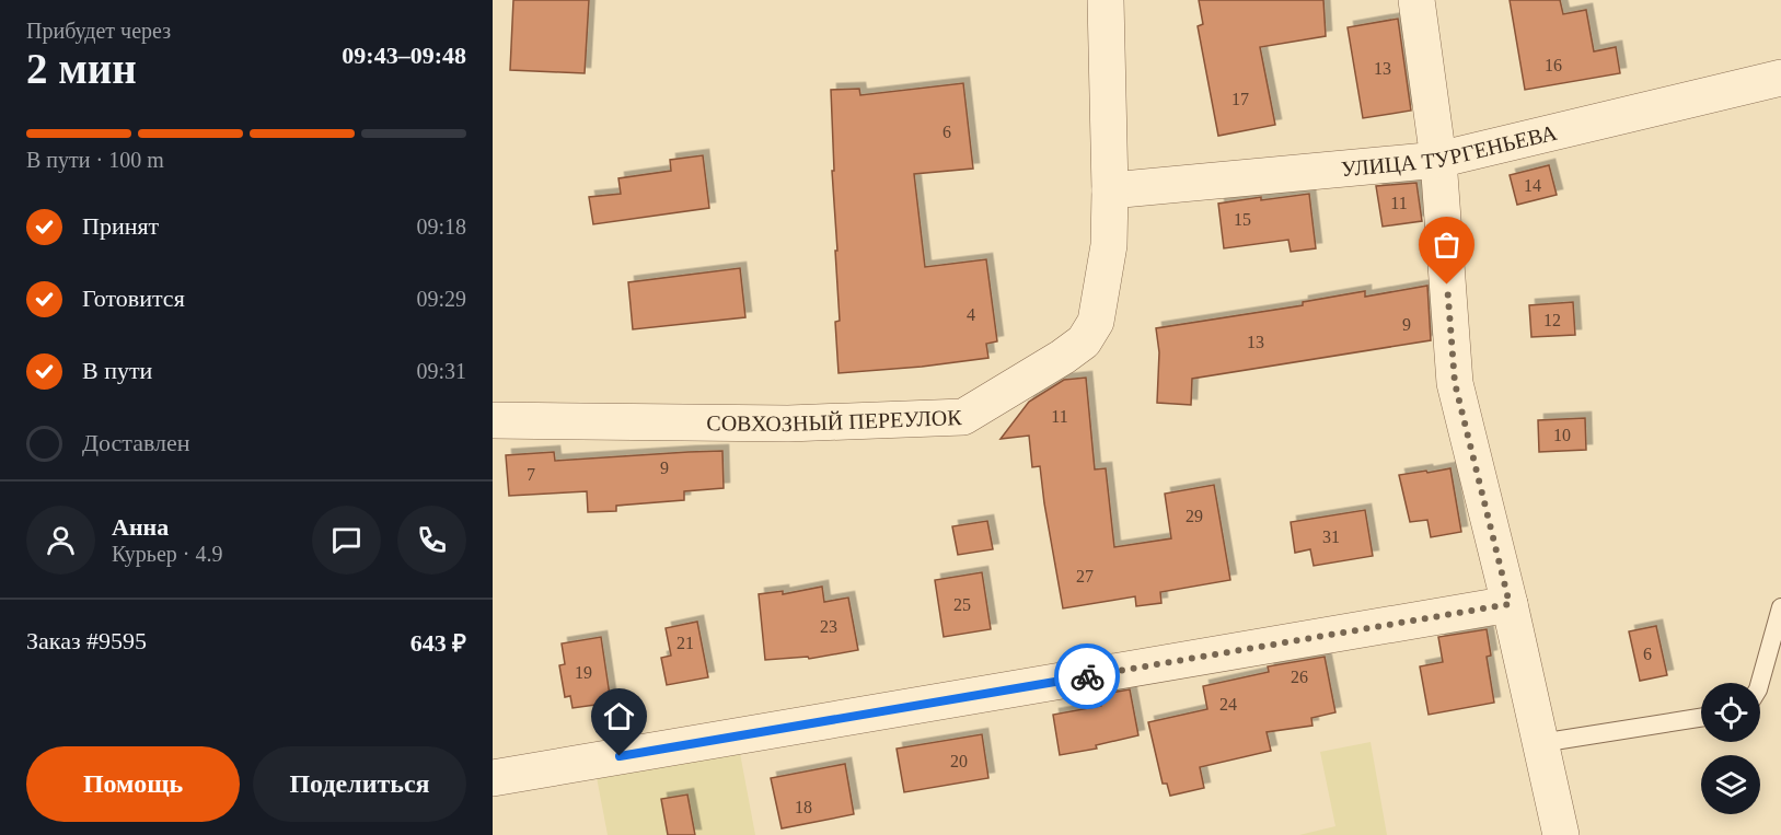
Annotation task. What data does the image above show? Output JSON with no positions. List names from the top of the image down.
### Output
{
  "streets": {
    "street": ["УЛИЦА ТУРГЕНЬЕВА", "СОВХОЗНЫЙ ПЕРЕУЛОК"]
  },
  "crossings": [
    ["УЛИЦА ТУРГЕНЬЕВА", "СОВХОЗНЫЙ ПЕРЕУЛОК"]
  ],
  "house_numbers": [
    "16",
    "13",
    "17",
    "6",
    "14",
    "11",
    "15",
    "4",
    "12",
    "9",
    "13",
    "11",
    "10",
    "9",
    "7",
    "29",
    "31",
    "27",
    "25",
    "23",
    "21",
    "6",
    "19",
    "26",
    "24",
    "20",
    "18"
  ],
  "page": {
    "heading": ["2 мин", "Прибудет через", "09:43–09:48"],
    "panel": [
      "Анна",
      "Курьер · 4.9",
      "Заказ #9595",
      "643 ₽"
    ],
    "bar": "В пути · 100 m",
    "list": [
      ["Принят", "09:18"],
      ["Готовится", "09:29"],
      ["В пути", "09:31"],
      "Доставлен"
    ],
    "buttons": ["Помощь", "Поделиться"]
  }
}
